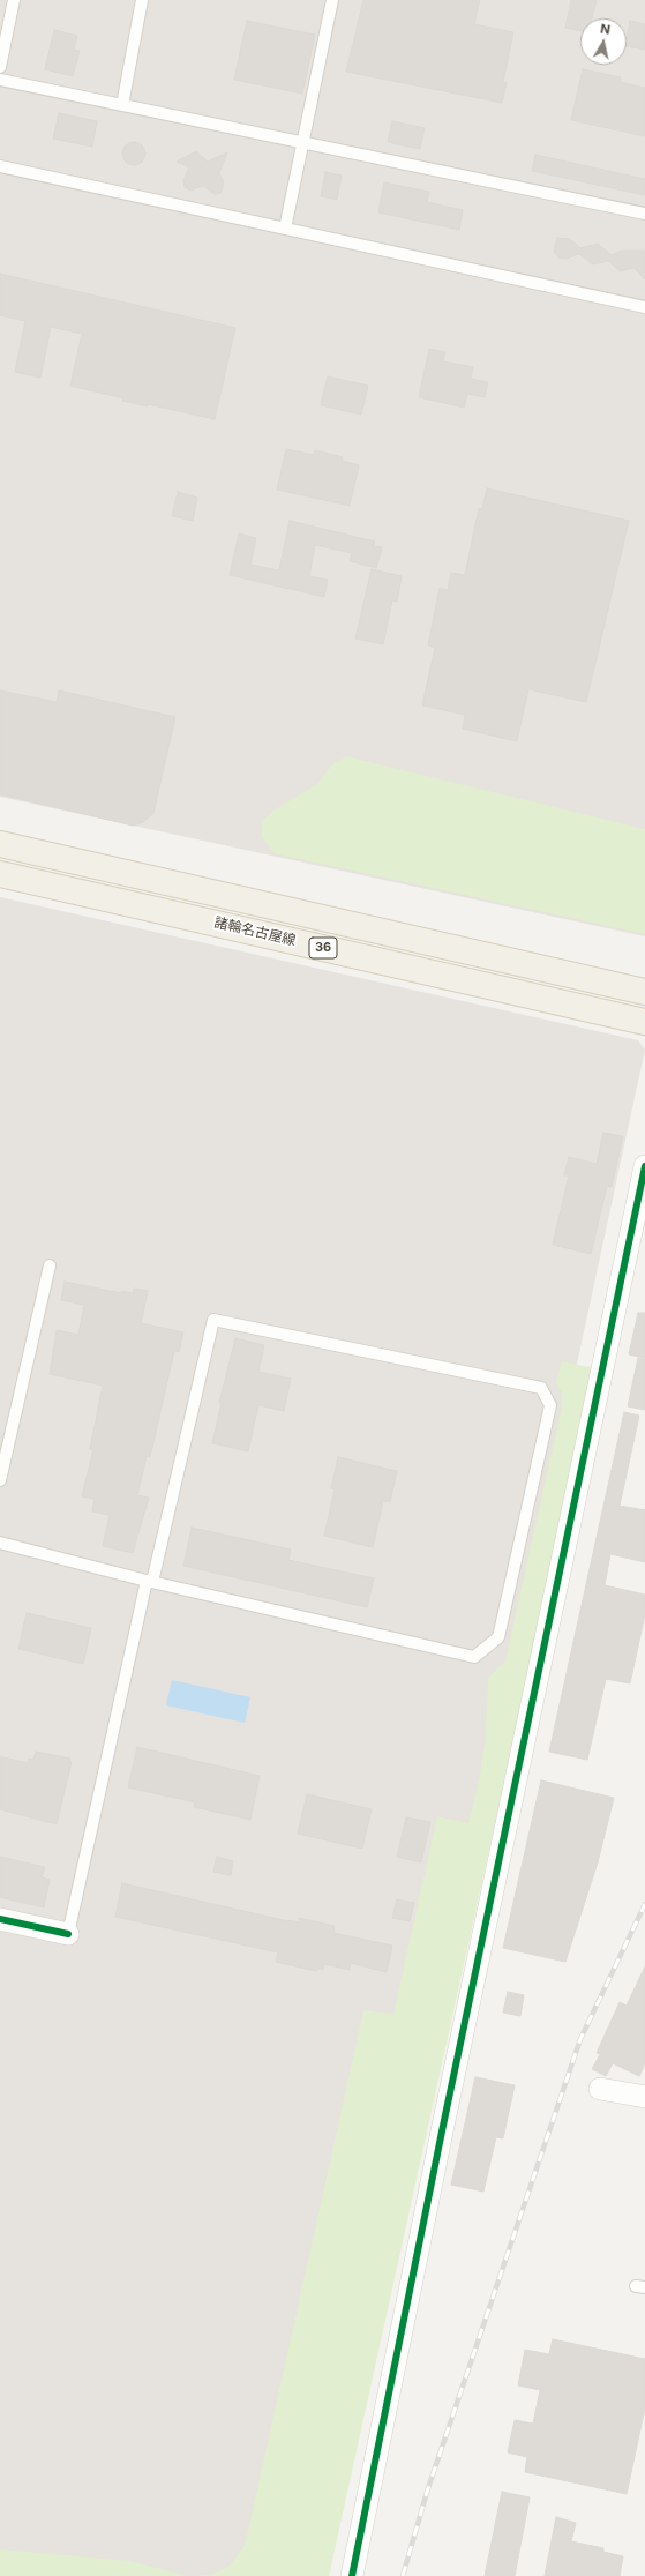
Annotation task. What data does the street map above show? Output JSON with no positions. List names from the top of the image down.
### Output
{
  "streets": {
    "main road": ["諸輪名古屋線", "36"]
  },
  "north": "top"
}
